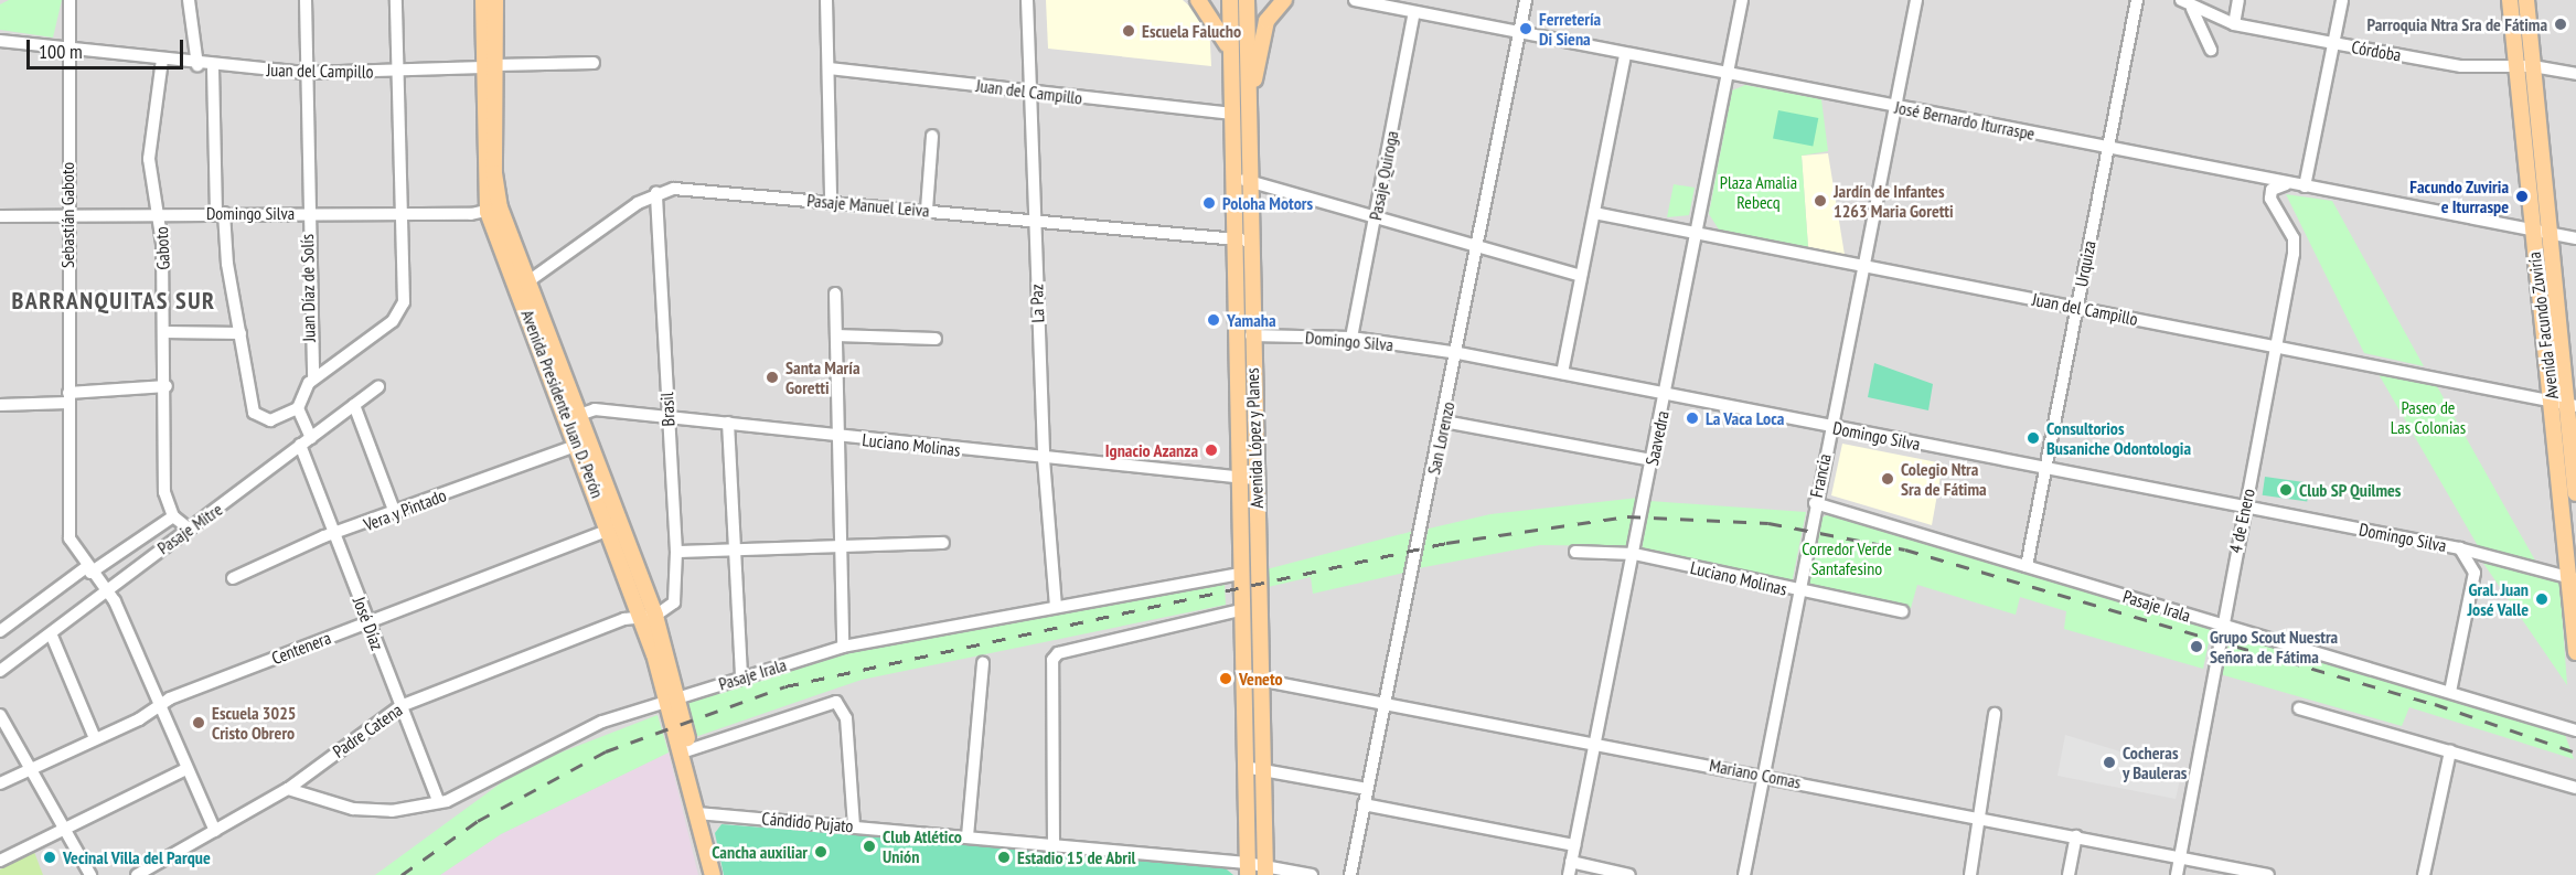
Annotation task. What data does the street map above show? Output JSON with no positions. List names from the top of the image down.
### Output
{
  "streets": {
    "main road": ["Avenida Facundo Zuviría", "Avenida Presidente Juan D. Perón", "Avenida López y Planes"],
    "street": [
      "Córdoba",
      "Juan del Campillo",
      "José Bernardo Iturraspe",
      "Pasaje Quiroga",
      "Pasaje Manuel Leiva",
      "Domingo Silva",
      "Sebastián Gaboto",
      "Gaboto",
      "Urquiza",
      "Juan Díaz de Solís",
      "La Paz",
      "Brasil",
      "San Lorenzo",
      "Saavedra",
      "Luciano Molinas",
      "Francia",
      "Vera y Pintado",
      "4 de Enero",
      "Pasaje Mitre",
      "Pasaje Irala",
      "José Díaz",
      "Centenera",
      "Padre Catena",
      "Mariano Comas",
      "Cándido Pujato"
    ]
  },
  "crossings": [
    ["Córdoba", "Avenida Facundo Zuviría"],
    ["Juan del Campillo", "Sebastián Gaboto"],
    ["Juan del Campillo", "Gaboto"],
    ["Juan del Campillo", "Urquiza"],
    ["Juan del Campillo", "Juan Díaz de Solís"],
    ["Juan del Campillo", "La Paz"],
    ["Juan del Campillo", "Avenida Facundo Zuviría"],
    ["Juan del Campillo", "Avenida Presidente Juan D. Perón"],
    ["Juan del Campillo", "Avenida López y Planes"],
    ["Juan del Campillo", "Saavedra"],
    ["Juan del Campillo", "Francia"],
    ["Juan del Campillo", "4 de Enero"],
    ["José Bernardo Iturraspe", "Pasaje Quiroga"],
    ["José Bernardo Iturraspe", "Urquiza"],
    ["José Bernardo Iturraspe", "Avenida Facundo Zuviría"],
    ["José Bernardo Iturraspe", "San Lorenzo"],
    ["José Bernardo Iturraspe", "Saavedra"],
    ["José Bernardo Iturraspe", "Francia"],
    ["José Bernardo Iturraspe", "4 de Enero"],
    ["Pasaje Quiroga", "Domingo Silva"],
    ["Pasaje Manuel Leiva", "La Paz"],
    ["Pasaje Manuel Leiva", "Brasil"],
    ["Pasaje Manuel Leiva", "Avenida López y Planes"],
    ["Domingo Silva", "Sebastián Gaboto"],
    ["Domingo Silva", "Gaboto"],
    ["Domingo Silva", "Urquiza"],
    ["Domingo Silva", "Juan Díaz de Solís"],
    ["Domingo Silva", "Avenida Facundo Zuviría"],
    ["Domingo Silva", "Avenida Presidente Juan D. Perón"],
    ["Domingo Silva", "Avenida López y Planes"],
    ["Domingo Silva", "San Lorenzo"],
    ["Domingo Silva", "Saavedra"],
    ["Domingo Silva", "Francia"],
    ["Domingo Silva", "4 de Enero"],
    ["Sebastián Gaboto", "Pasaje Mitre"],
    ["Urquiza", "Pasaje Irala"],
    ["La Paz", "Luciano Molinas"],
    ["La Paz", "Pasaje Irala"],
    ["Avenida Presidente Juan D. Perón", "Brasil"],
    ["Avenida Presidente Juan D. Perón", "Luciano Molinas"],
    ["Avenida Presidente Juan D. Perón", "Vera y Pintado"],
    ["Avenida Presidente Juan D. Perón", "Pasaje Irala"],
    ["Avenida Presidente Juan D. Perón", "Centenera"],
    ["Avenida Presidente Juan D. Perón", "Padre Catena"],
    ["Avenida Presidente Juan D. Perón", "Cándido Pujato"],
    ["Brasil", "Luciano Molinas"],
    ["Brasil", "Padre Catena"],
    ["Avenida López y Planes", "Luciano Molinas"],
    ["Avenida López y Planes", "Pasaje Irala"],
    ["Avenida López y Planes", "Mariano Comas"],
    ["Avenida López y Planes", "Cándido Pujato"],
    ["San Lorenzo", "Mariano Comas"],
    ["Saavedra", "Luciano Molinas"],
    ["Saavedra", "Mariano Comas"],
    ["Luciano Molinas", "Francia"],
    ["Francia", "Pasaje Irala"],
    ["Francia", "Mariano Comas"],
    ["Vera y Pintado", "José Díaz"],
    ["4 de Enero", "Pasaje Irala"],
    ["4 de Enero", "Mariano Comas"],
    ["Pasaje Mitre", "José Díaz"],
    ["Pasaje Irala", "José Díaz"],
    ["Pasaje Irala", "Padre Catena"],
    ["José Díaz", "Centenera"],
    ["José Díaz", "Padre Catena"]
  ],
  "districts": ["BARRANQUITAS SUR"],
  "parks": ["Plaza Amalia Rebecq", "Paseo de Las Colonias", "Corredor Verde Santafesino"],
  "places": [
    "Parroquia Ntra Sra de Fátima",
    "Ferretería Di Siena",
    "Escuela Falucho",
    "Facundo Zuviria e Iturraspe",
    "Jardín de Infantes 1263 Maria Goretti",
    "Poloha Motors",
    "Yamaha",
    "Santa María Goretti",
    "La Vaca Loca",
    "Consultorios Busaniche Odontologia",
    "Ignacio Azanza",
    "Colegio Ntra Sra de Fátima",
    "Club SP Quilmes",
    "Gral. Juan José Valle",
    "Grupo Scout Nuestra Señora de Fátima",
    "Veneto",
    "Escuela 3025 Cristo Obrero",
    "Cocheras y Bauleras",
    "Club Atlético Unión",
    "Cancha auxiliar",
    "Vecinal Villa del Parque",
    "Estadio 15 de Abril"
  ],
  "scale_bar": "100 m"
}
